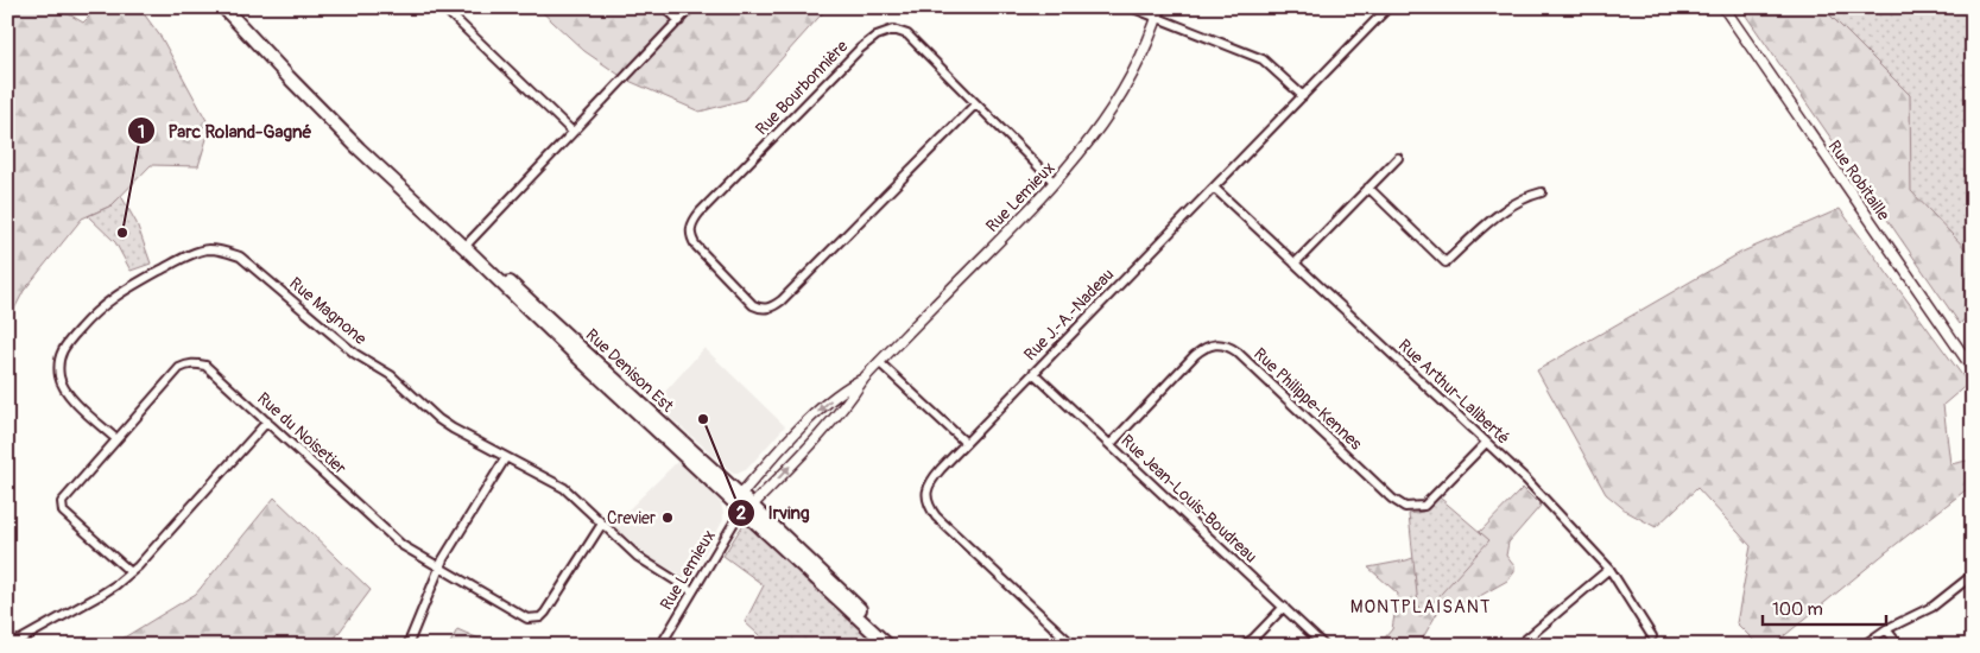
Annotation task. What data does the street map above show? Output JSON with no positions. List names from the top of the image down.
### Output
{
  "streets": {
    "main road": ["Rue Denison Est"],
    "street": [
      "Rue Bourbonnière",
      "Rue Robitaille",
      "Rue Lemieux",
      "Rue Magnone",
      "Rue J.-A.-Nadeau",
      "Rue Arthur-Laliberté",
      "Rue Philippe-Kennes",
      "Rue du Noisetier",
      "Rue Jean-Louis-Boudreau"
    ]
  },
  "crossings": [
    ["Rue Bourbonnière", "Rue Lemieux"],
    ["Rue Lemieux", "Rue Magnone"],
    ["Rue Lemieux", "Rue Denison Est"],
    ["Rue Magnone", "Rue du Noisetier"],
    ["Rue J.-A.-Nadeau", "Rue Arthur-Laliberté"],
    ["Rue J.-A.-Nadeau", "Rue Jean-Louis-Boudreau"],
    ["Rue Arthur-Laliberté", "Rue Philippe-Kennes"],
    ["Rue Philippe-Kennes", "Rue Jean-Louis-Boudreau"]
  ],
  "districts": ["MONTPLAISANT"],
  "places": ["Parc Roland-Gagné", "Irving", "Crevier"],
  "scale_bar": "100 m"
}
